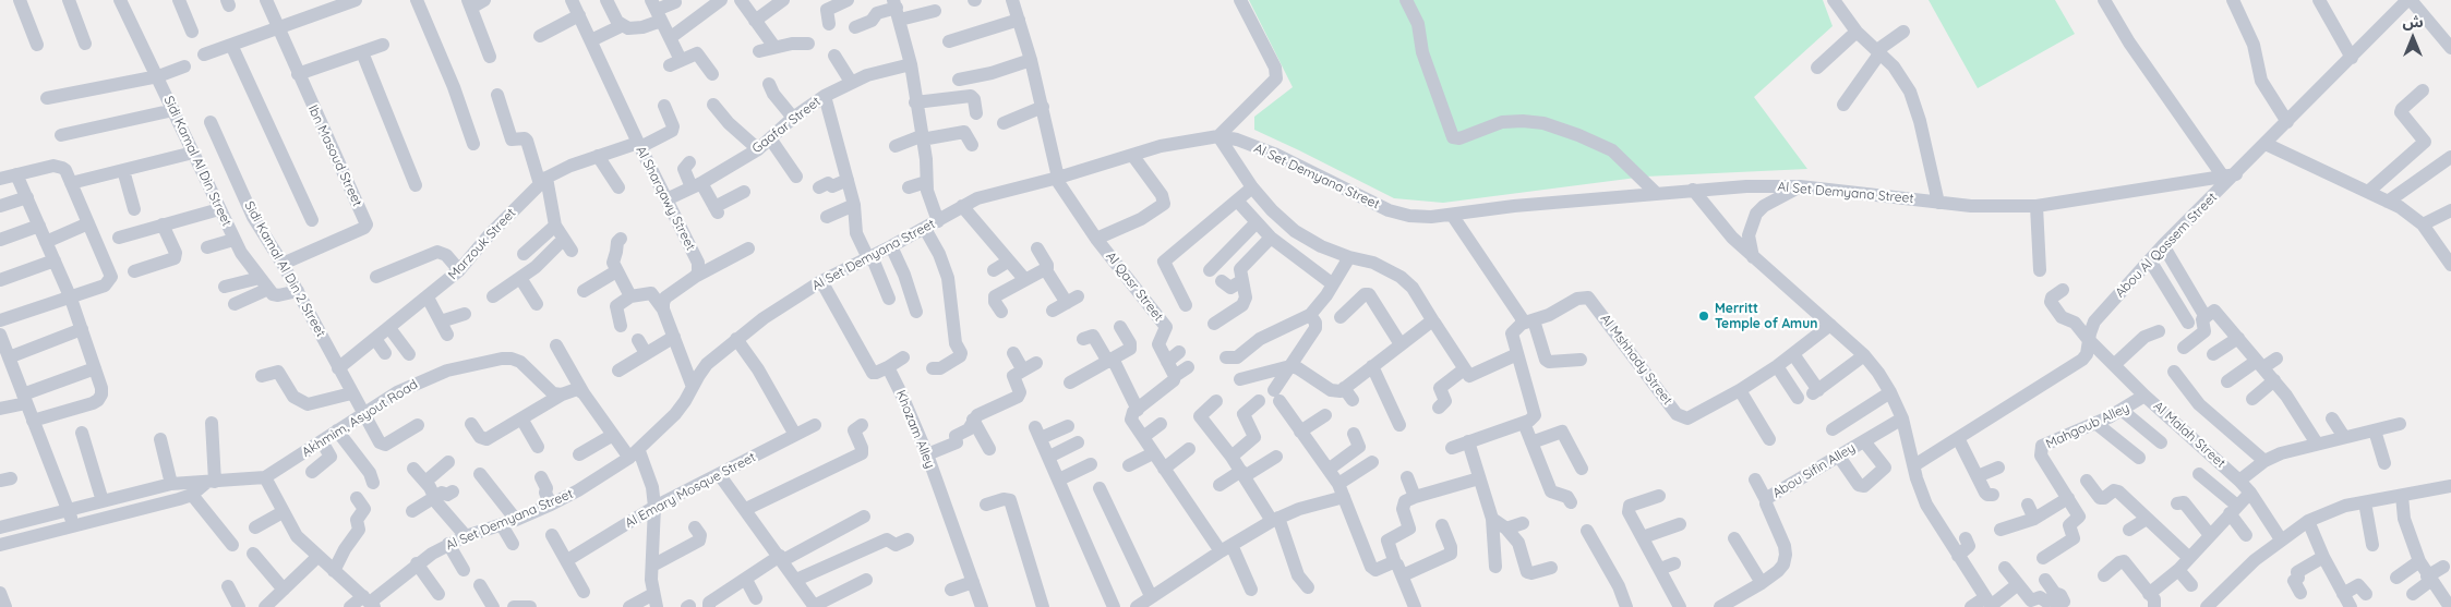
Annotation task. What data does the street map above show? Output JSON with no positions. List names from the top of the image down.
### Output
{
  "streets": {
    "street": [
      "Gaafar Street",
      "Ibn Masoud Street",
      "Sidi Kamal Al Din Street",
      "Al Set Demyana Street",
      "Al Sharqawy Street",
      "Marzouk Street",
      "Abou Al Qassem Street",
      "Sidi Kamal Al Din 2 Street",
      "Al Qasr Street",
      "Al Mshhady Street",
      "Akhmim, Asyout Road",
      "Mahgoub Alley",
      "Khozam Alley",
      "Al Malah Street",
      "Abou Sifin Alley",
      "Al Emary Mosque Street"
    ]
  },
  "crossings": [
    ["Gaafar Street", "Al Sharqawy Street"],
    ["Ibn Masoud Street", "Sidi Kamal Al Din 2 Street"],
    ["Al Set Demyana Street", "Abou Al Qassem Street"],
    ["Al Set Demyana Street", "Al Qasr Street"],
    ["Al Sharqawy Street", "Marzouk Street"],
    ["Marzouk Street", "Sidi Kamal Al Din 2 Street"],
    ["Abou Al Qassem Street", "Al Malah Street"],
    ["Sidi Kamal Al Din 2 Street", "Akhmim, Asyout Road"],
    ["Mahgoub Alley", "Al Malah Street"]
  ],
  "places": ["Merritt Temple of Amun"],
  "north": "top"
}
